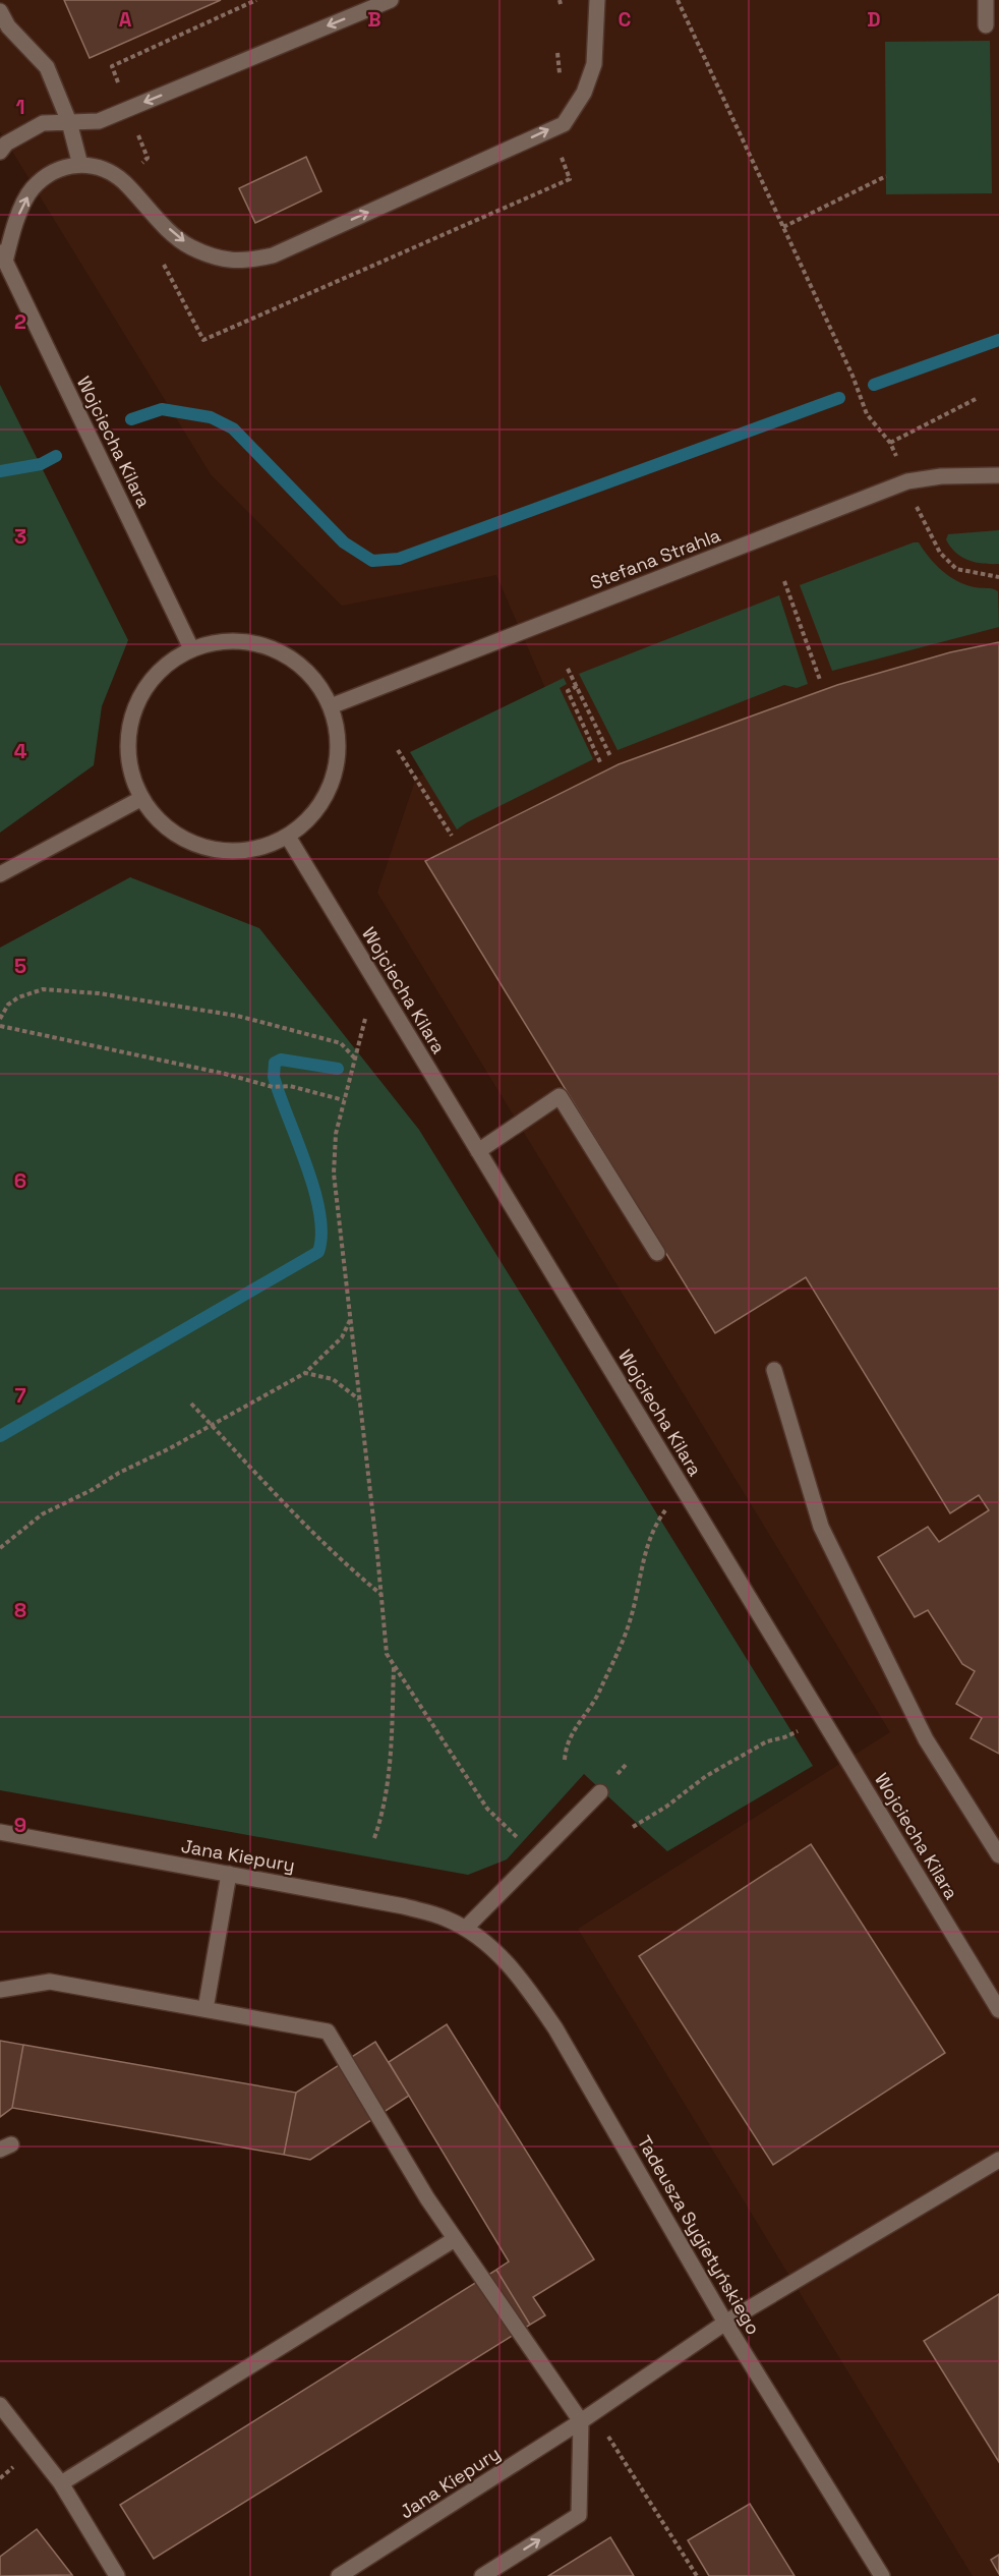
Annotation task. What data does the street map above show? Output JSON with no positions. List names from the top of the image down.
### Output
{
  "streets": {
    "street": [
      "Wojciecha Kilara",
      "Stefana Strahla",
      "Jana Kiepury",
      "Tadeusza Sygietyńskiego"
    ]
  },
  "crossings": [
    ["Wojciecha Kilara", "Stefana Strahla"],
    ["Jana Kiepury", "Tadeusza Sygietyńskiego"]
  ],
  "grid": {
    "columns": [
      "A",
      "B",
      "C",
      "D"
    ],
    "rows": [
      "1",
      "2",
      "3",
      "4",
      "5",
      "6",
      "7",
      "8",
      "9"
    ]
  }
}
